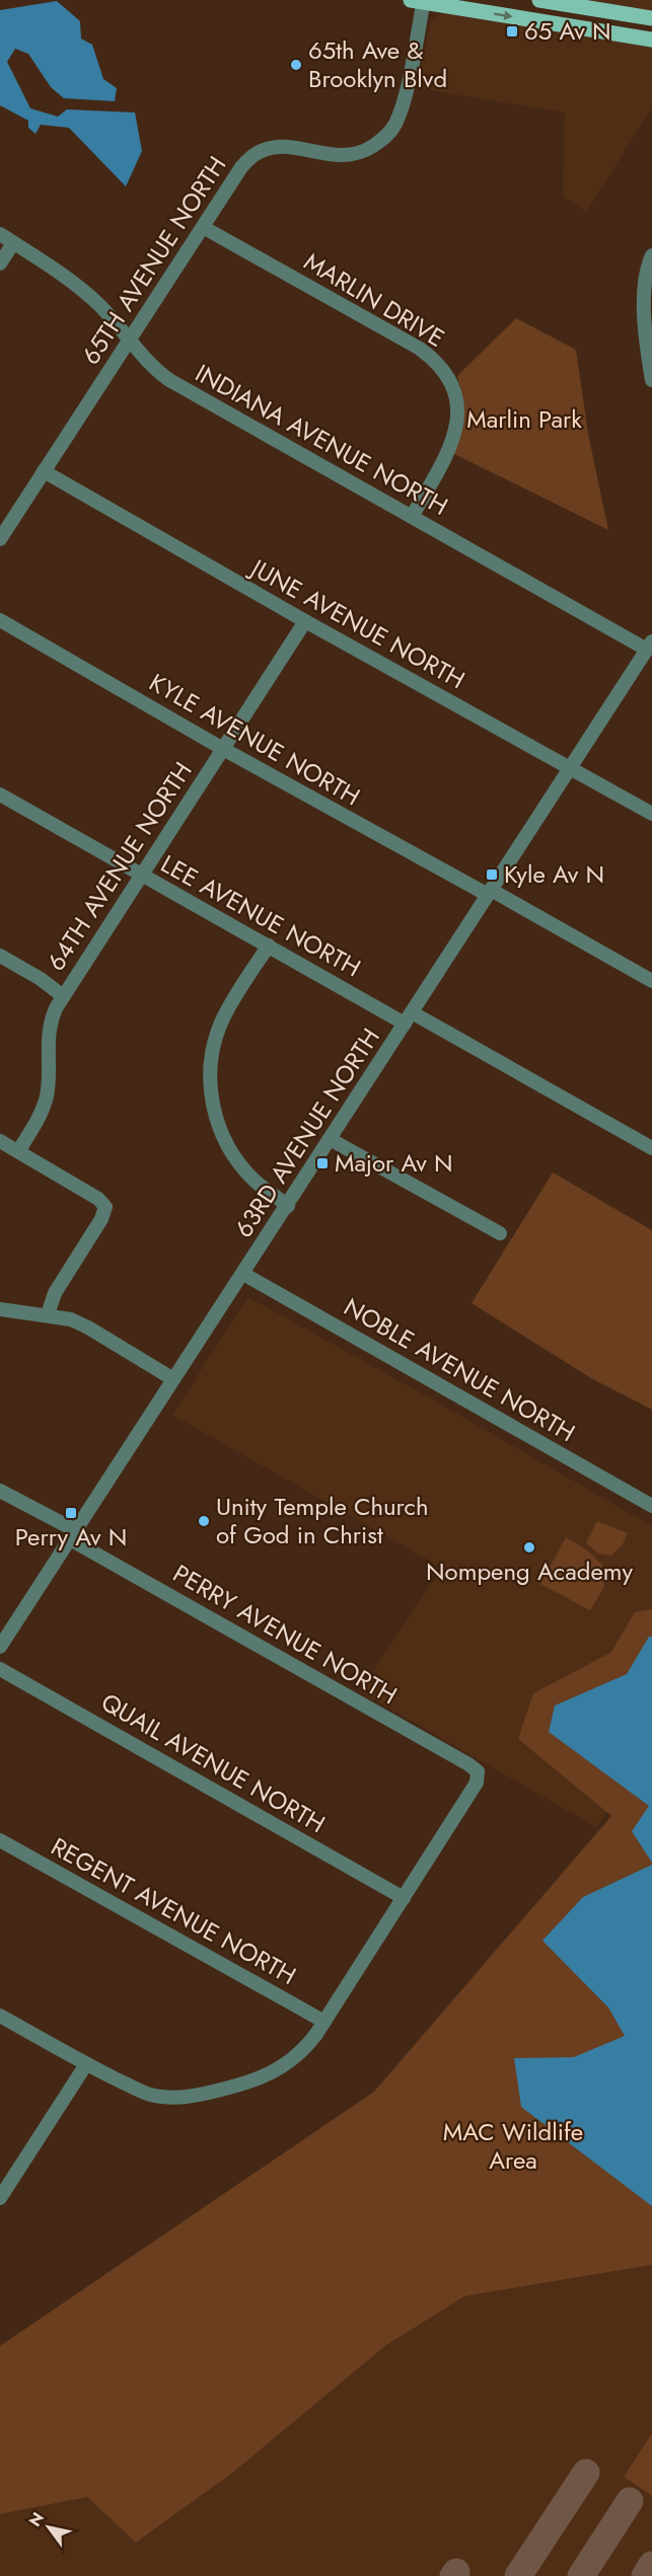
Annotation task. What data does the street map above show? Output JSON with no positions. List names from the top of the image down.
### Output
{
  "streets": {
    "street": [
      "65TH AVENUE NORTH",
      "MARLIN DRIVE",
      "INDIANA AVENUE NORTH",
      "JUNE AVENUE NORTH",
      "KYLE AVENUE NORTH",
      "64TH AVENUE NORTH",
      "LEE AVENUE NORTH",
      "63RD AVENUE NORTH",
      "NOBLE AVENUE NORTH",
      "PERRY AVENUE NORTH",
      "QUAIL AVENUE NORTH",
      "REGENT AVENUE NORTH"
    ]
  },
  "crossings": [
    ["65TH AVENUE NORTH", "MARLIN DRIVE"],
    ["65TH AVENUE NORTH", "INDIANA AVENUE NORTH"],
    ["65TH AVENUE NORTH", "JUNE AVENUE NORTH"],
    ["MARLIN DRIVE", "INDIANA AVENUE NORTH"],
    ["INDIANA AVENUE NORTH", "63RD AVENUE NORTH"],
    ["JUNE AVENUE NORTH", "64TH AVENUE NORTH"],
    ["JUNE AVENUE NORTH", "63RD AVENUE NORTH"],
    ["KYLE AVENUE NORTH", "64TH AVENUE NORTH"],
    ["KYLE AVENUE NORTH", "63RD AVENUE NORTH"],
    ["64TH AVENUE NORTH", "LEE AVENUE NORTH"],
    ["LEE AVENUE NORTH", "63RD AVENUE NORTH"],
    ["63RD AVENUE NORTH", "NOBLE AVENUE NORTH"],
    ["63RD AVENUE NORTH", "PERRY AVENUE NORTH"],
    ["PERRY AVENUE NORTH", "QUAIL AVENUE NORTH"]
  ],
  "parks": ["Marlin Park", "MAC Wildlife Area"],
  "places": {
    "transit": [
      "65 Av N",
      "Kyle Av N",
      "Major Av N",
      "Perry Av N"
    ],
    "other": ["65th Ave & Brooklyn Blvd", "Unity Temple Church of God in Christ", "Nompeng Academy"]
  },
  "north": "top left"
}
